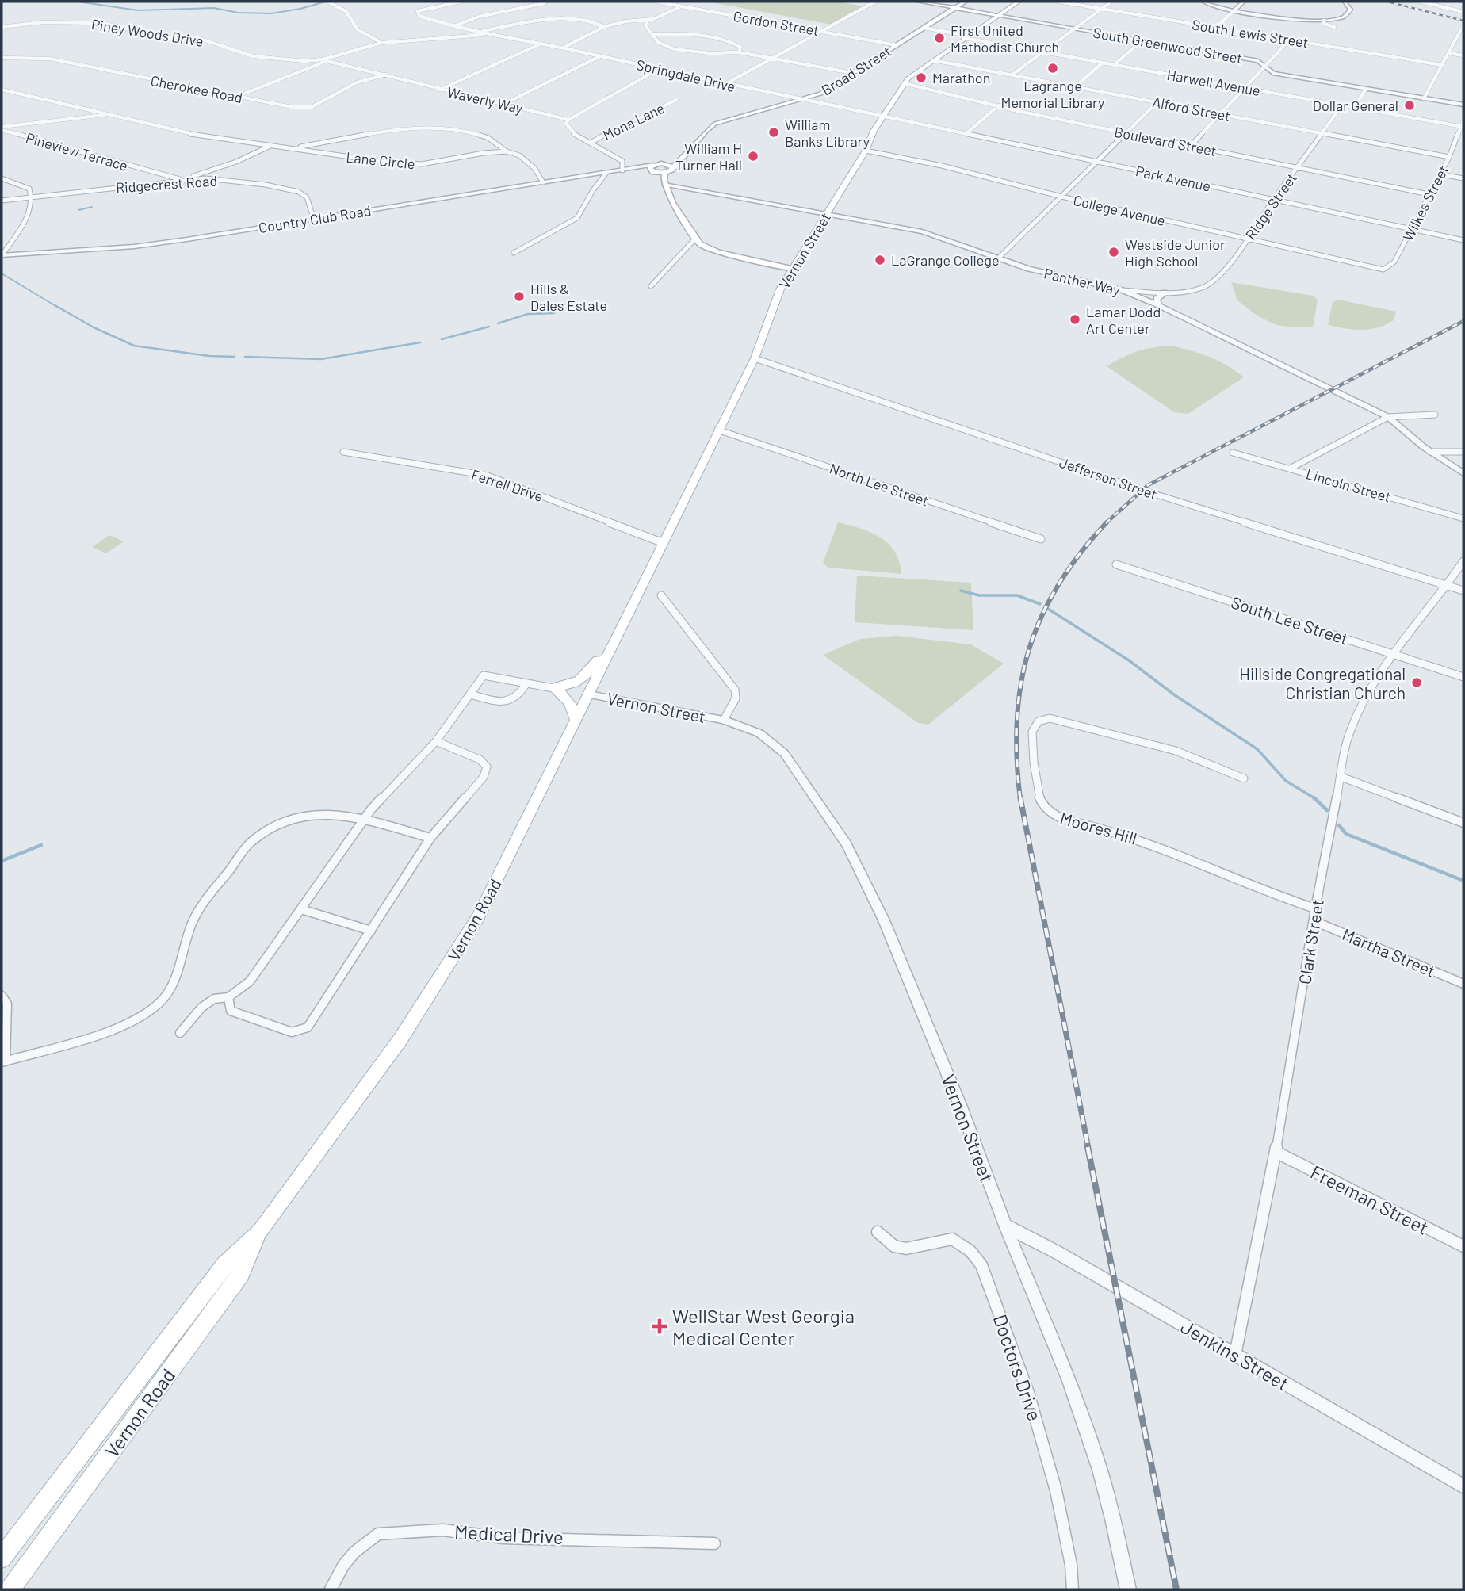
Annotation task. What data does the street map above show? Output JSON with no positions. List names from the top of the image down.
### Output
{
  "streets": {
    "main road": ["Broad Street", "Vernon Street", "Vernon Road"],
    "street": [
      "Gordon Street",
      "Piney Woods Drive",
      "South Lewis Street",
      "South Greenwood Street",
      "Springdale Drive",
      "Harwell Avenue",
      "Cherokee Road",
      "Waverly Way",
      "Alford Street",
      "Mona Lane",
      "Boulevard Street",
      "Pineview Terrace",
      "Lane Circle",
      "Park Avenue",
      "Ridgecrest Road",
      "Wilkes Street",
      "Ridge Street",
      "College Avenue",
      "Country Club Road",
      "Panther Way",
      "Jefferson Street",
      "North Lee Street",
      "Ferrell Drive",
      "Lincoln Street",
      "South Lee Street",
      "Moores Hill",
      "Clark Street",
      "Martha Street",
      "Freeman Street",
      "Jenkins Street",
      "Doctors Drive",
      "Medical Drive"
    ]
  },
  "crossings": [
    ["Gordon Street", "Broad Street"],
    ["Piney Woods Drive", "Springdale Drive"],
    ["Piney Woods Drive", "Waverly Way"],
    ["South Greenwood Street", "Vernon Street"],
    ["Broad Street", "Springdale Drive"],
    ["Broad Street", "Harwell Avenue"],
    ["Springdale Drive", "Park Avenue"],
    ["Springdale Drive", "Vernon Street"],
    ["Harwell Avenue", "Wilkes Street"],
    ["Harwell Avenue", "Ridge Street"],
    ["Harwell Avenue", "Vernon Street"],
    ["Cherokee Road", "Waverly Way"],
    ["Alford Street", "Wilkes Street"],
    ["Alford Street", "Ridge Street"],
    ["Alford Street", "Vernon Street"],
    ["Boulevard Street", "Wilkes Street"],
    ["Boulevard Street", "Ridge Street"],
    ["Boulevard Street", "Vernon Street"],
    ["Pineview Terrace", "Ridgecrest Road"],
    ["Park Avenue", "Wilkes Street"],
    ["Park Avenue", "Ridge Street"],
    ["Park Avenue", "Vernon Street"],
    ["Ridgecrest Road", "Country Club Road"],
    ["Wilkes Street", "College Avenue"],
    ["Ridge Street", "College Avenue"],
    ["Ridge Street", "Panther Way"],
    ["College Avenue", "Vernon Street"],
    ["Vernon Street", "Panther Way"],
    ["Vernon Street", "Jefferson Street"],
    ["Vernon Street", "North Lee Street"],
    ["Vernon Street", "Ferrell Drive"],
    ["Vernon Street", "Vernon Road"],
    ["Vernon Street", "Jenkins Street"],
    ["Jefferson Street", "Clark Street"],
    ["South Lee Street", "Clark Street"],
    ["Moores Hill", "Clark Street"],
    ["Clark Street", "Martha Street"],
    ["Clark Street", "Freeman Street"],
    ["Clark Street", "Jenkins Street"]
  ],
  "places": {
    "other": [
      "First United Methodist Church",
      "Lagrange Memorial Library",
      "Marathon",
      "Dollar General",
      "William Banks Library",
      "William H Turner Hall",
      "Westside Junior High School",
      "LaGrange College",
      "Hills & Dales Estate",
      "Lamar Dodd Art Center",
      "Hillside Congregational Christian Church"
    ],
    "health": ["WellStar West Georgia Medical Center"]
  }
}
